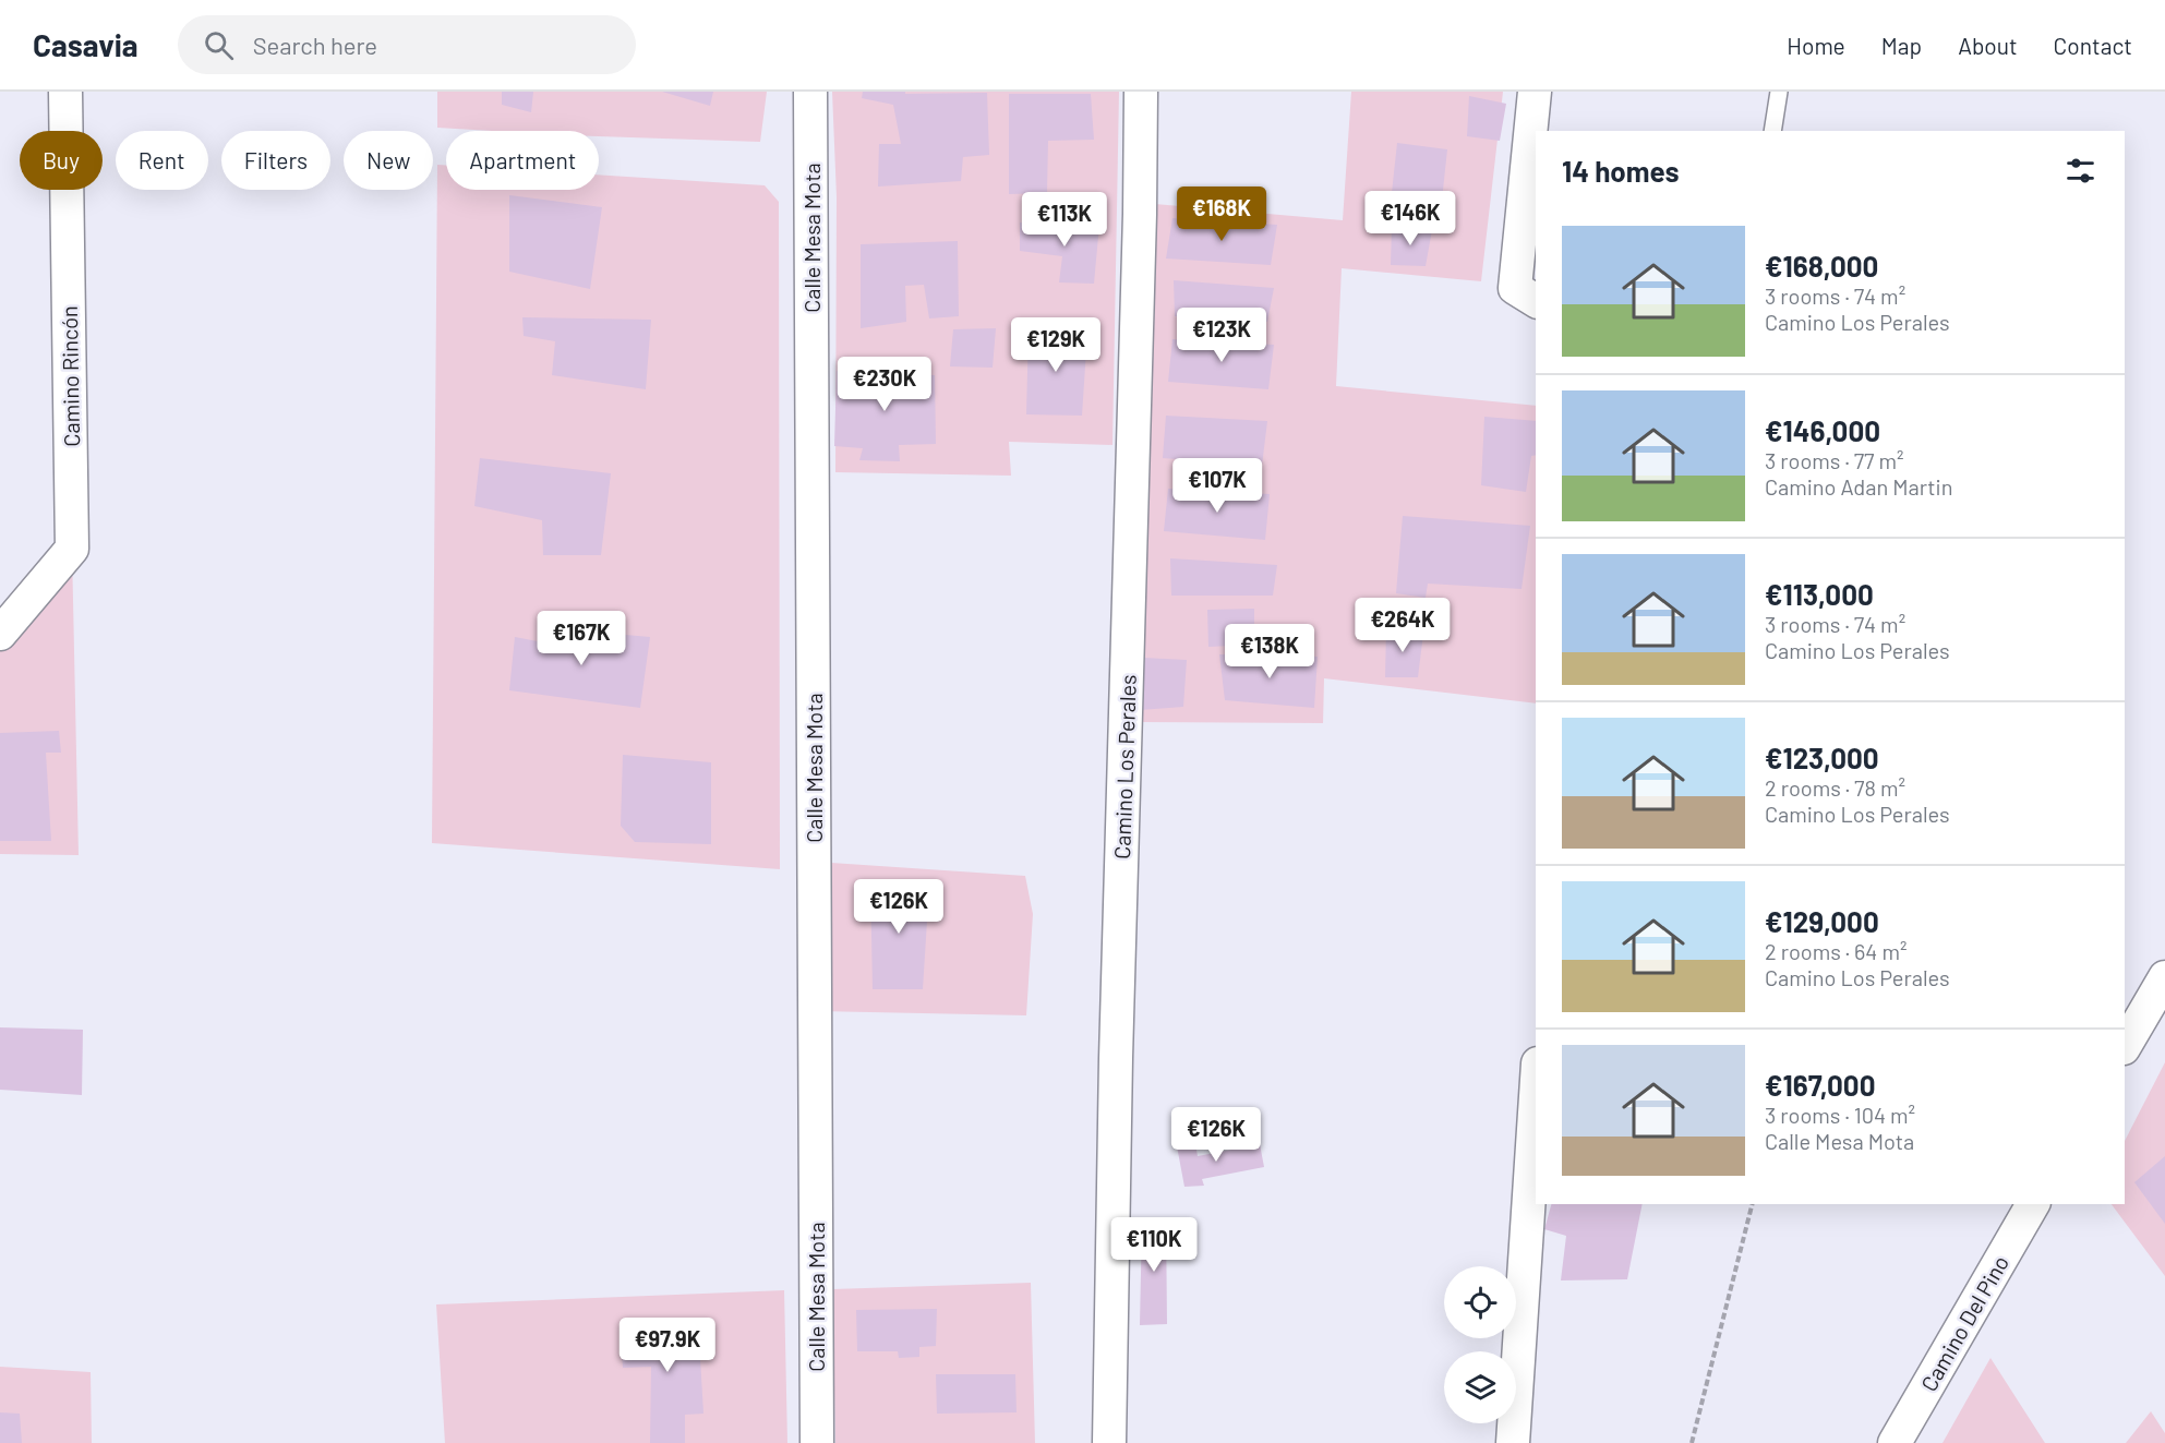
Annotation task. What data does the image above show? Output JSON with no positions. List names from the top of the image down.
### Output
{
  "streets": {
    "street": [
      "Calle Mesa Mota",
      "Camino Rincón",
      "Camino Los Perales",
      "Camino Del Pino"
    ]
  },
  "page": {
    "header": "Casavia",
    "search": "Search here",
    "nav": [
      "Home",
      "Map",
      "About",
      "Contact"
    ],
    "chip": [
      "Buy",
      "Rent",
      "Filters",
      "New",
      "Apartment"
    ],
    "heading": "14 homes",
    "price": [
      "€168K",
      "€146K",
      "€113K",
      "€123K",
      "€129K",
      "€230K",
      "€107K",
      "€264K",
      "€167K",
      "€138K",
      "€126K",
      "€126K",
      "€110K",
      "€97.9K"
    ],
    "list": [
      {
        "name": "€168,000",
        "note": "3 rooms · 74 m² · Camino Los Perales"
      },
      {
        "name": "€146,000",
        "note": "3 rooms · 77 m² · Camino Adan Martin"
      },
      {
        "name": "€113,000",
        "note": "3 rooms · 74 m² · Camino Los Perales"
      },
      {
        "name": "€123,000",
        "note": "2 rooms · 78 m² · Camino Los Perales"
      },
      {
        "name": "€129,000",
        "note": "2 rooms · 64 m² · Camino Los Perales"
      },
      {
        "name": "€167,000",
        "note": "3 rooms · 104 m² · Calle Mesa Mota"
      }
    ]
  }
}
